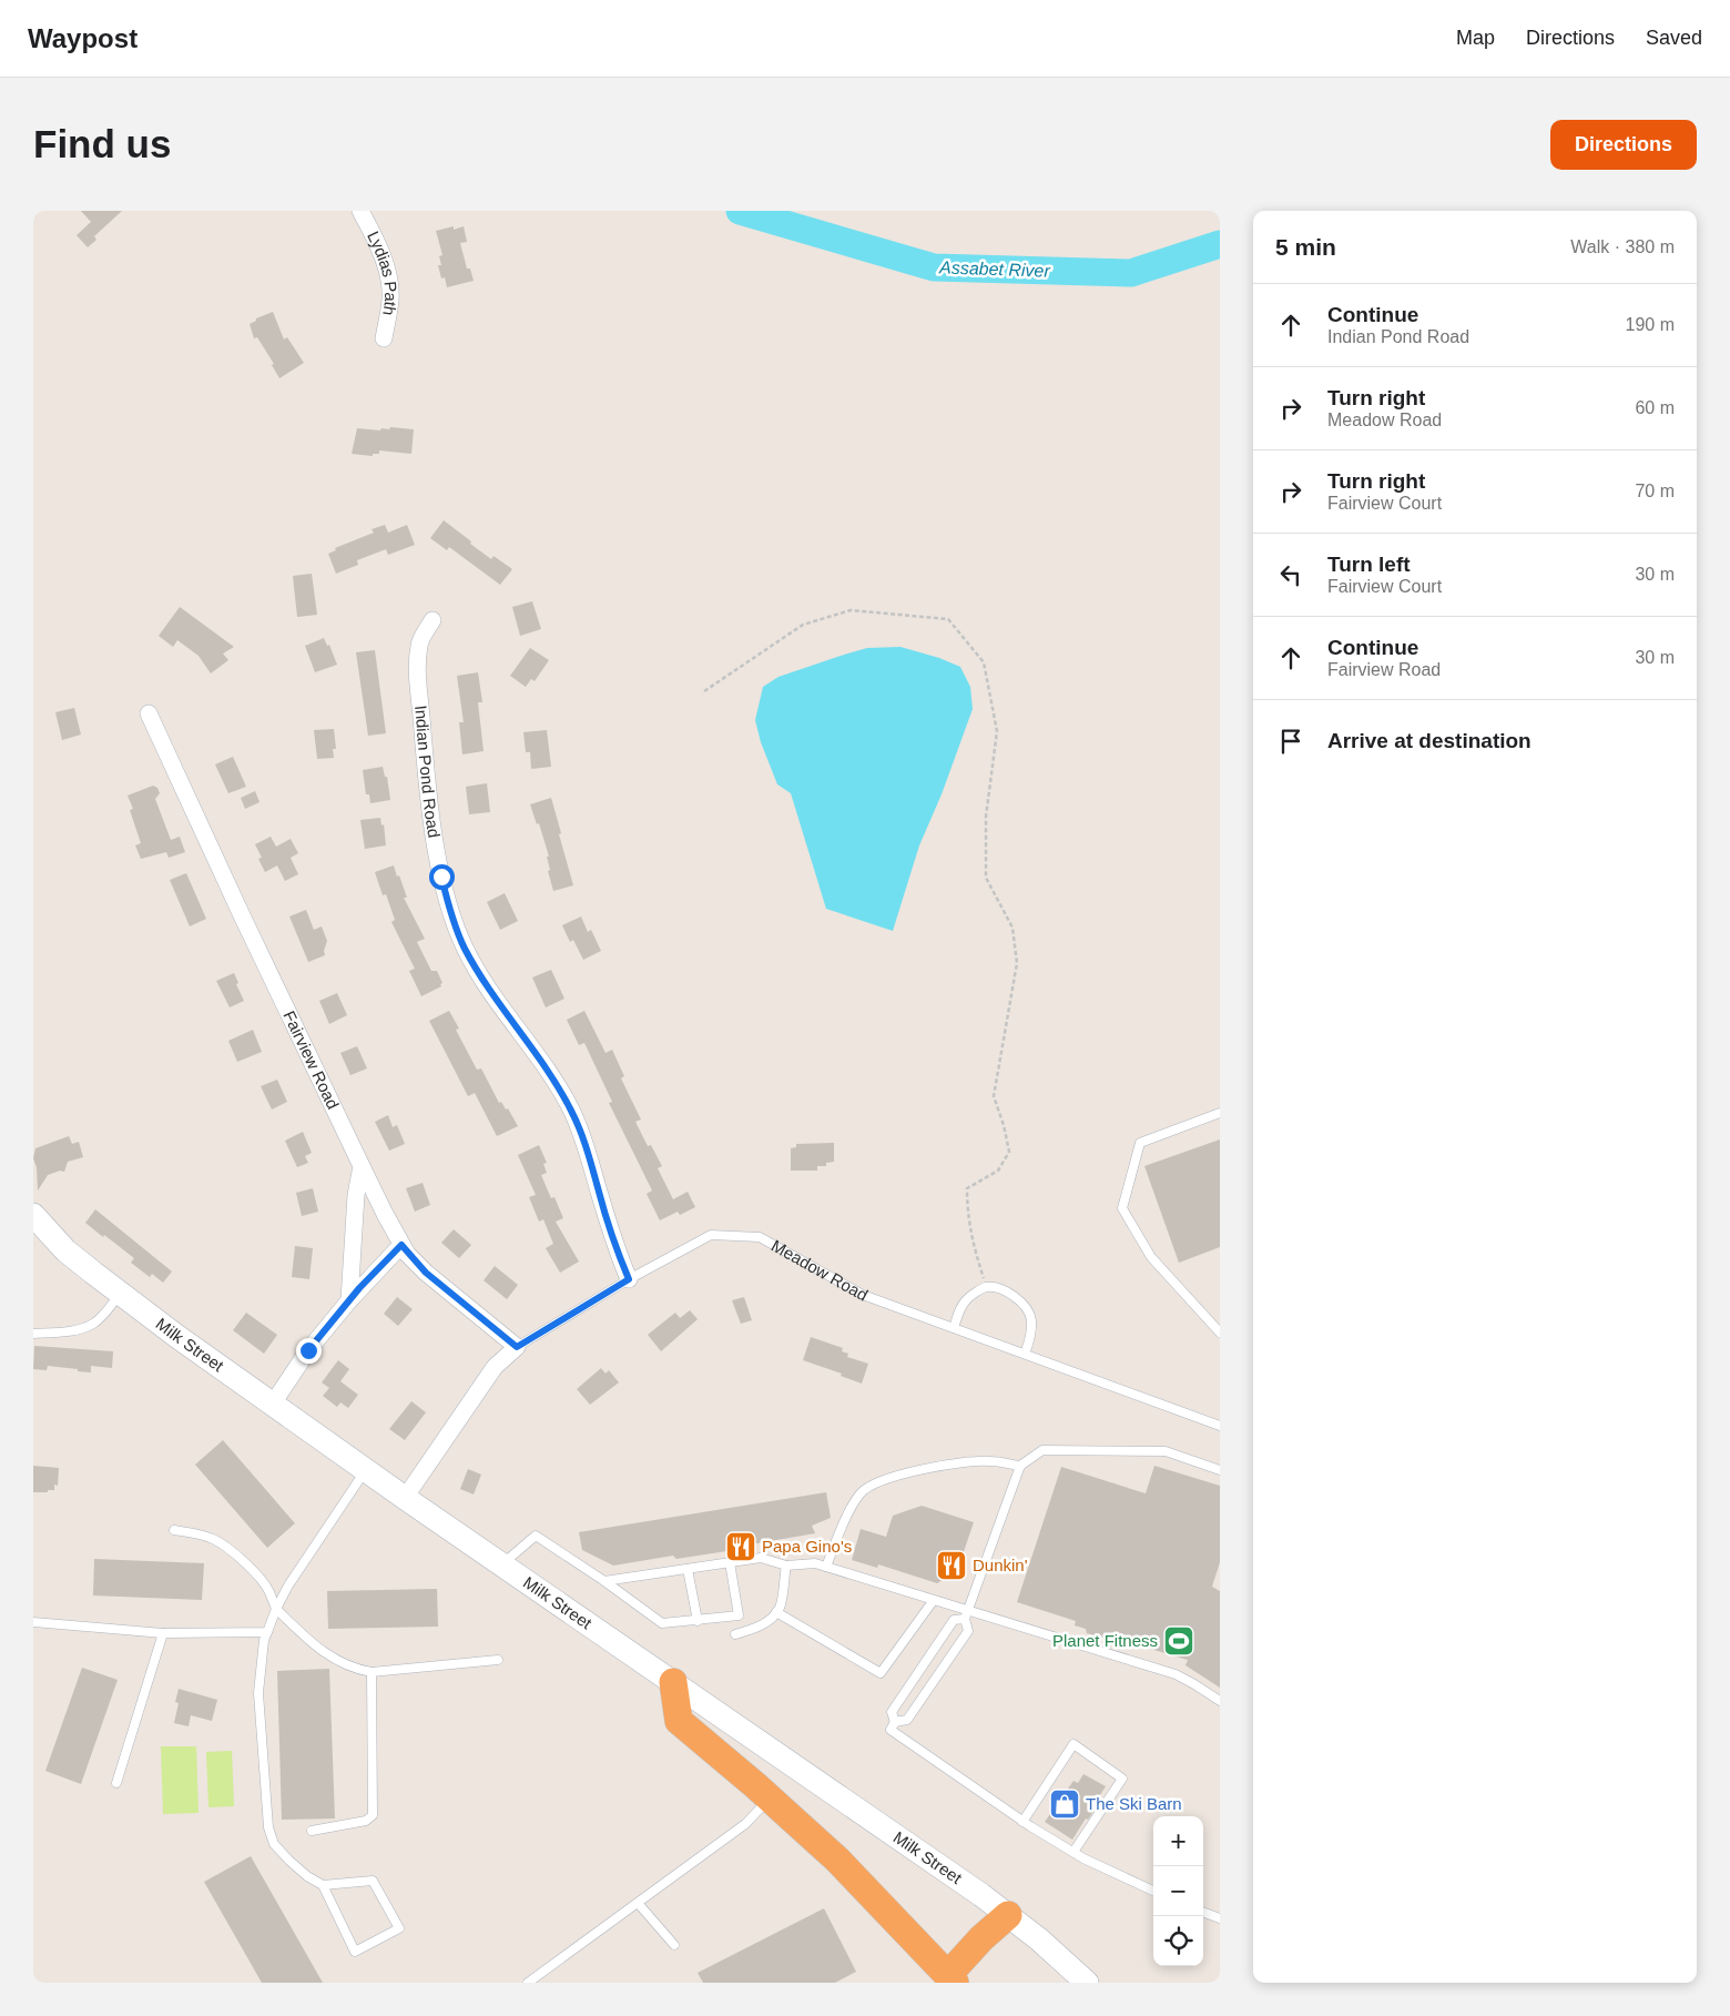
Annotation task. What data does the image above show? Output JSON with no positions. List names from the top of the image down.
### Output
{
  "streets": {
    "main road": ["Milk Street"],
    "street": [
      "Lydias Path",
      "Indian Pond Road",
      "Fairview Road",
      "Meadow Road"
    ]
  },
  "crossings": [
    ["Indian Pond Road", "Meadow Road"],
    ["Fairview Road", "Meadow Road"],
    ["Meadow Road", "Milk Street"]
  ],
  "water": ["Assabet River"],
  "places": {
    "restaurant": ["Papa Gino's", "Dunkin'"],
    "sports": ["Planet Fitness"],
    "shop": ["The Ski Barn"]
  },
  "page": {
    "header": "Waypost",
    "nav": ["Map", "Directions", "Saved"],
    "buttons": "Directions",
    "title": "Find us",
    "heading": ["5 min", "Walk · 380 m"],
    "list": [
      ["Continue", "Indian Pond Road", "190 m"],
      ["Turn right", "Meadow Road", "60 m"],
      ["Turn right", "Fairview Court", "70 m"],
      ["Turn left", "Fairview Court", "30 m"],
      ["Continue", "Fairview Road", "30 m"],
      "Arrive at destination"
    ],
    "map_buttons": ["+", "−"]
  }
}
